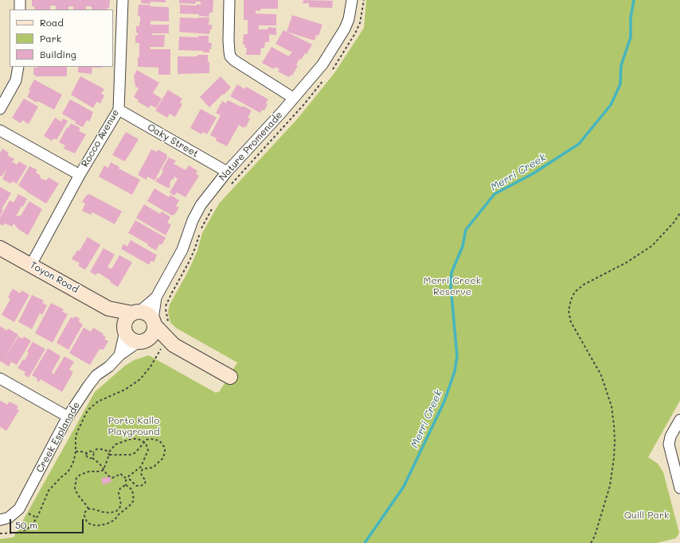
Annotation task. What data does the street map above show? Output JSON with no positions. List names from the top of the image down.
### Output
{
  "streets": {
    "street": [
      "Rocco Avenue",
      "Oaky Street",
      "Nature Promenade",
      "Toyon Road",
      "Creek Esplanade"
    ]
  },
  "crossings": [
    ["Rocco Avenue", "Oaky Street"],
    ["Rocco Avenue", "Toyon Road"],
    ["Oaky Street", "Nature Promenade"],
    ["Nature Promenade", "Toyon Road"],
    ["Nature Promenade", "Creek Esplanade"],
    ["Toyon Road", "Creek Esplanade"]
  ],
  "water": ["Merri Creek"],
  "parks": ["Merri Creek Reserve", "Porto Kallo Playground", "Quill Park"],
  "legend": ["Road", "Park", "Building"],
  "scale_bar": "50 m"
}
